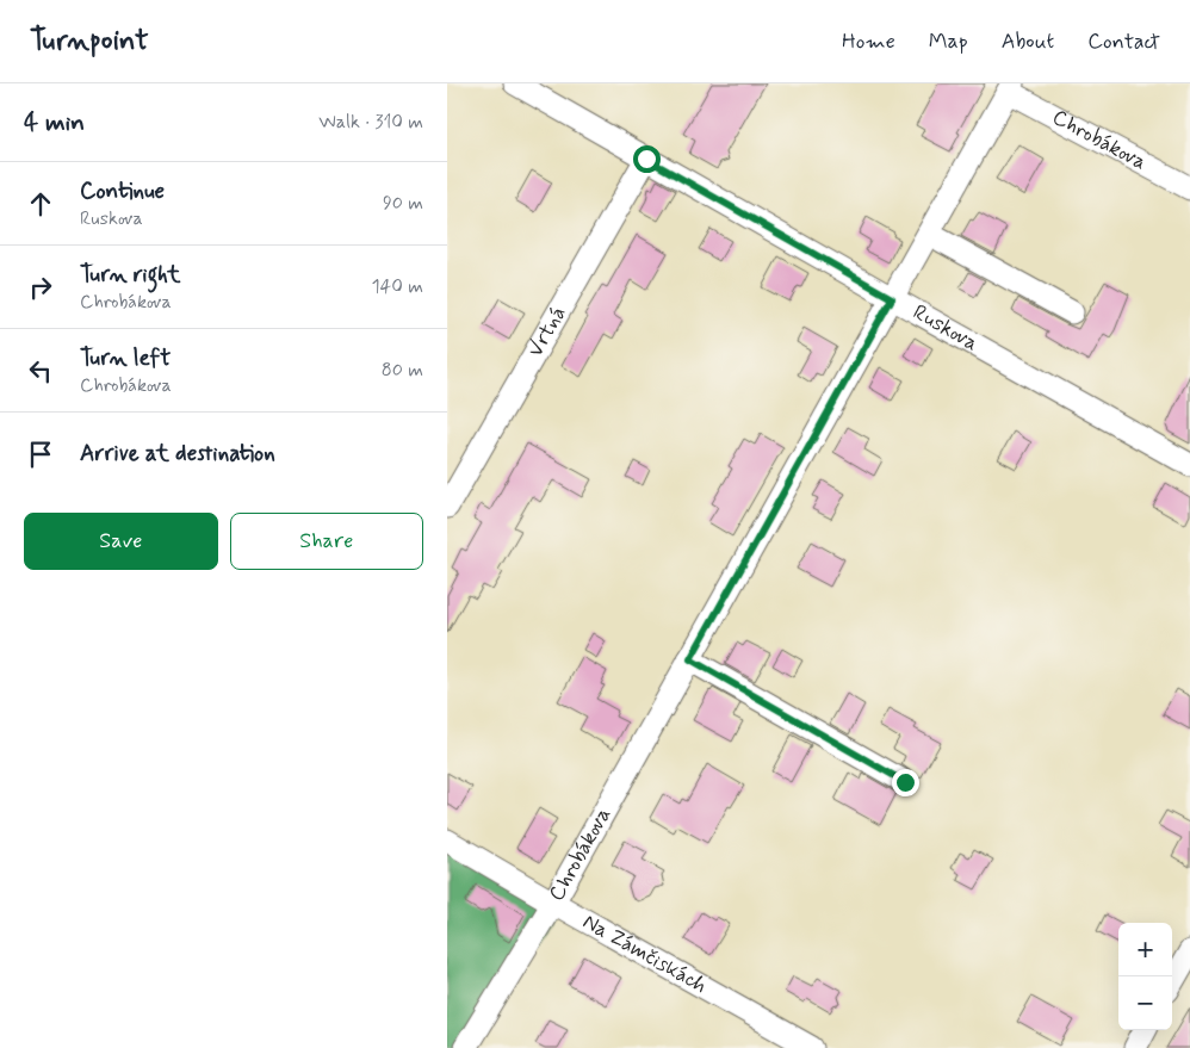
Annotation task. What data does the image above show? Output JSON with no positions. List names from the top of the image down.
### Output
{
  "streets": {
    "street": [
      "Chrobákova",
      "Ruskova",
      "Vrtná",
      "Na Zámčiskách"
    ]
  },
  "crossings": [
    ["Chrobákova", "Ruskova"],
    ["Chrobákova", "Na Zámčiskách"],
    ["Ruskova", "Vrtná"]
  ],
  "page": {
    "header": "Turnpoint",
    "nav": [
      "Home",
      "Map",
      "About",
      "Contact"
    ],
    "heading": ["4 min", "Walk · 310 m"],
    "list": [
      ["Continue", "Ruskova", "90 m"],
      ["Turn right", "Chrobákova", "140 m"],
      ["Turn left", "Chrobákova", "80 m"],
      "Arrive at destination"
    ],
    "buttons": ["Save", "Share"],
    "map_buttons": ["+", "−"]
  }
}
